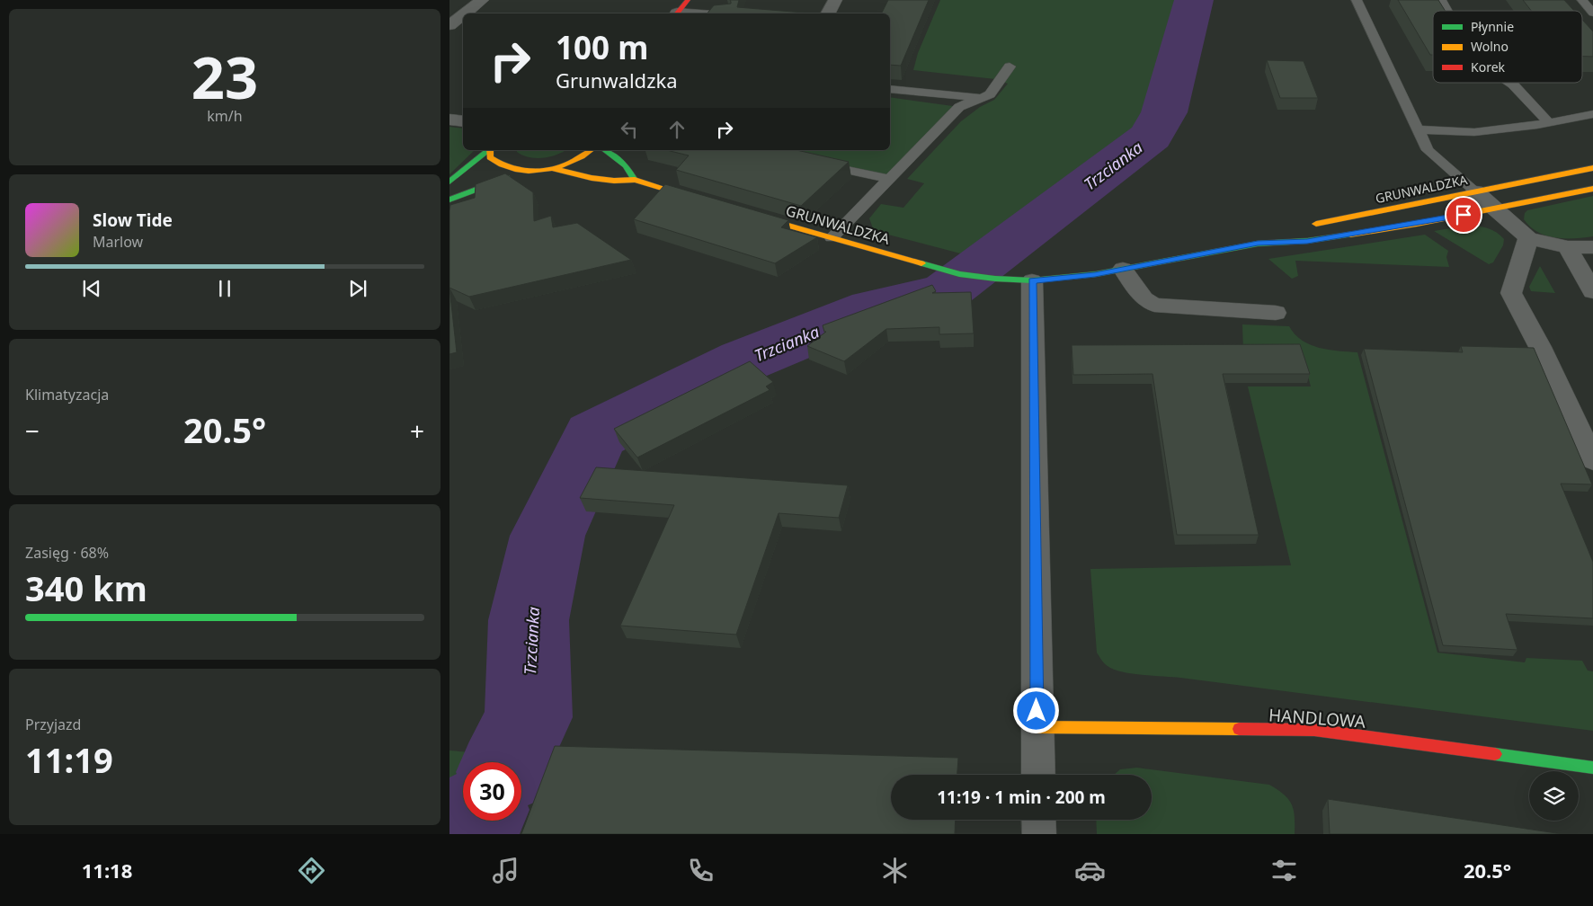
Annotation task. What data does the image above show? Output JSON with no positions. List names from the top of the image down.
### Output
{
  "streets": {
    "main road": ["GRUNWALDZKA", "HANDLOWA"]
  },
  "water": ["Trzcianka"],
  "legend": ["Płynnie", "Wolno", "Korek"],
  "page": {
    "tile": [
      ["23", "km/h"],
      "Klimatyzacja",
      ["Zasięg · 68%", "340 km"],
      ["Przyjazd", "11:19"]
    ],
    "turn": ["100 m", "Grunwaldzka"],
    "song": ["Slow Tide", "Marlow"],
    "heat": ["−", "20.5°", "+"],
    "limit": "30",
    "trip": "11:19 · 1 min · 200 m",
    "tabs": ["11:18", "20.5°"]
  }
}
